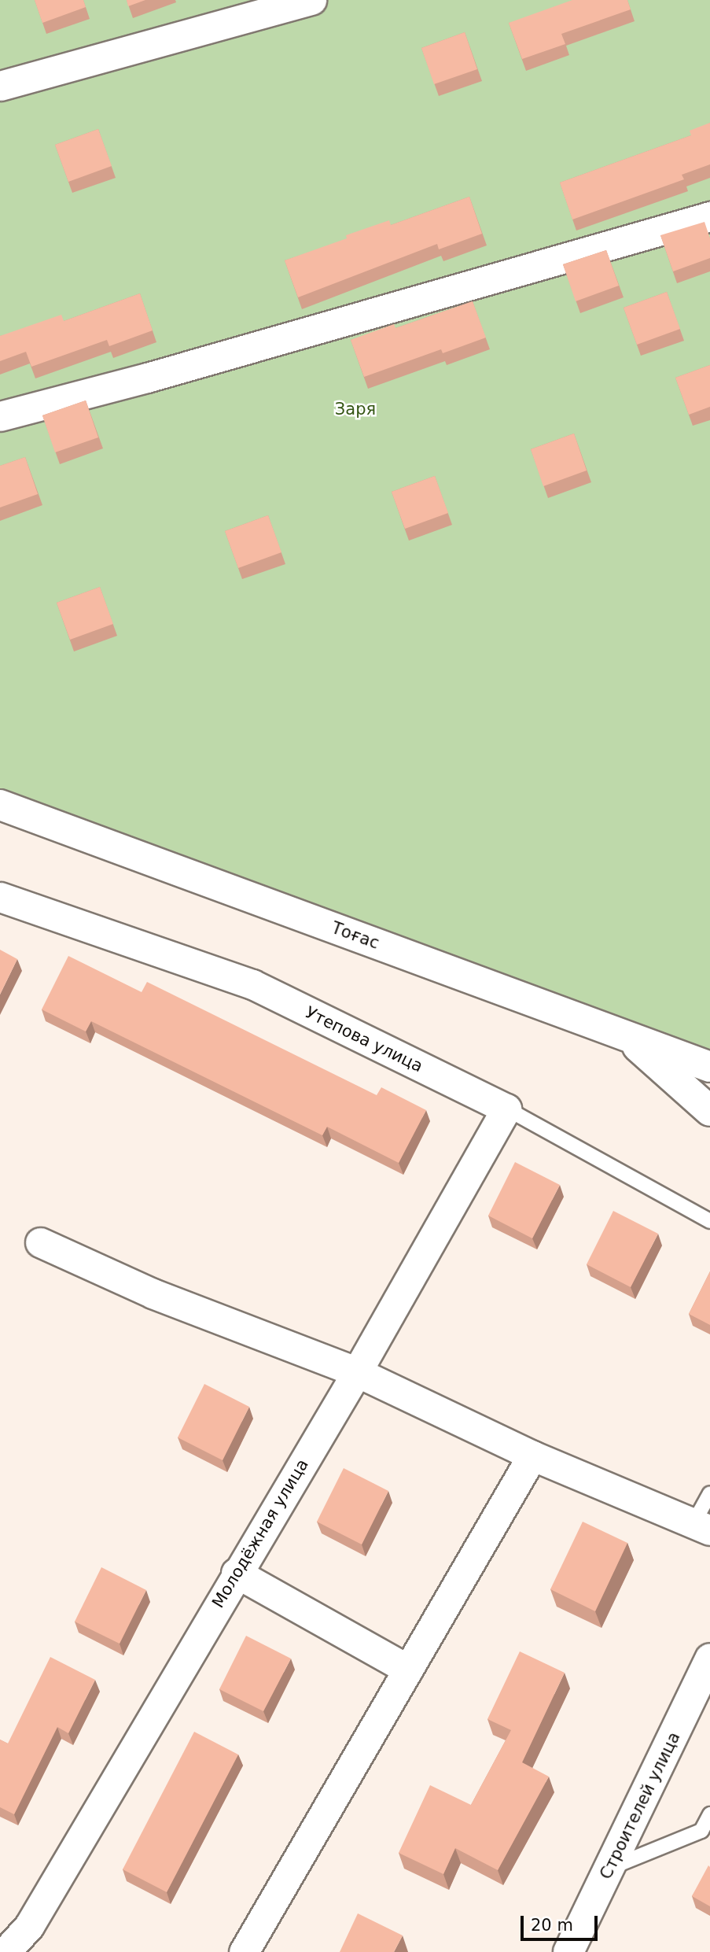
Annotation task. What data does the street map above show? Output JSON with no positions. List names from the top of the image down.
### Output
{
  "streets": {
    "highway": ["Тоғас", "Строителей улица"],
    "street": ["Утепова улица", "Молодёжная улица"]
  },
  "crossings": [
    ["Утепова улица", "Молодёжная улица"]
  ],
  "parks": ["Заря"],
  "scale_bar": "20 m"
}
